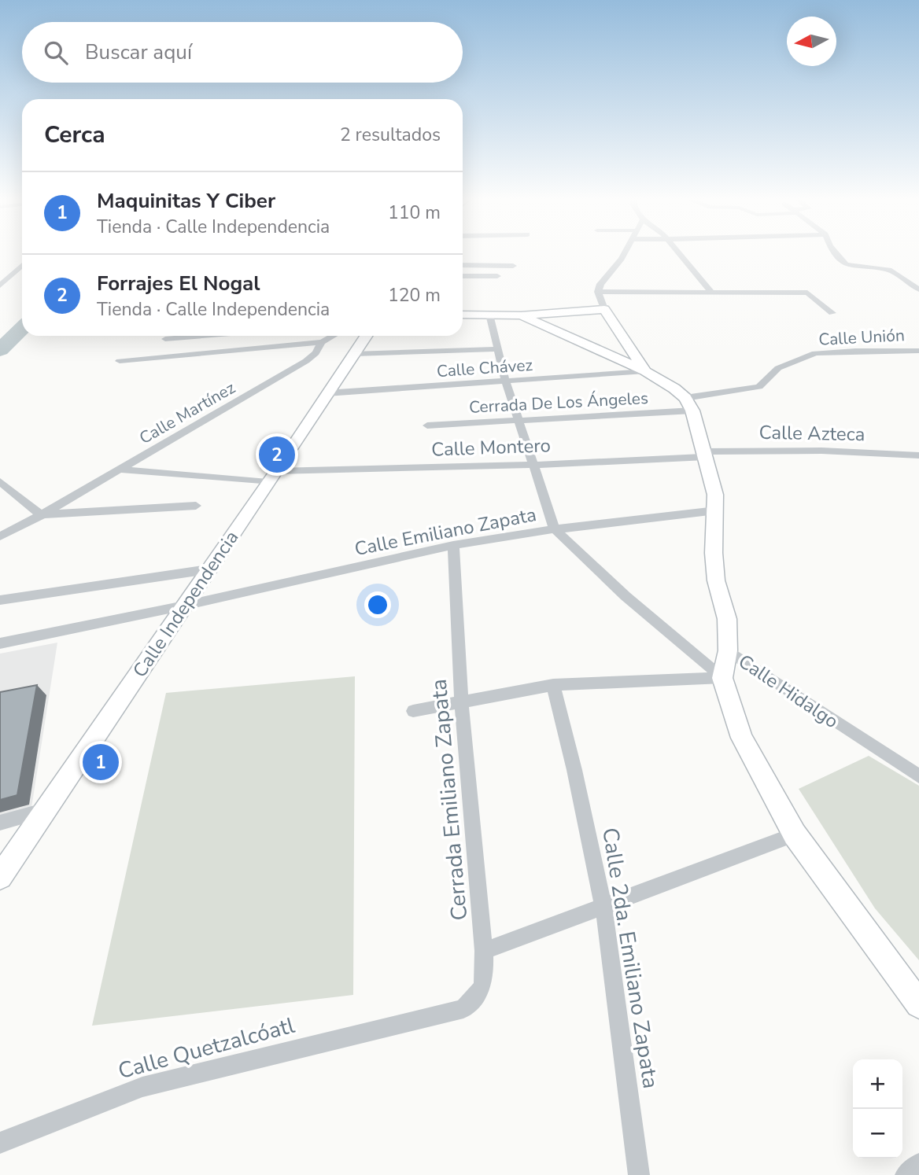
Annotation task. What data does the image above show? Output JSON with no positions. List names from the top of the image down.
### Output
{
  "streets": {
    "main road": ["Calle Independencia", "Calle Hidalgo"],
    "street": [
      "Calle Unión",
      "Calle Chávez",
      "Cerrada De Los Ángeles",
      "Calle Martínez",
      "Calle Azteca",
      "Calle Montero",
      "Calle Emiliano Zapata",
      "Cerrada Emiliano Zapata",
      "Calle 2da. Emiliano Zapata",
      "Calle Quetzalcóatl"
    ]
  },
  "crossings": [
    ["Calle Unión", "Cerrada De Los Ángeles"],
    ["Calle Unión", "Calle Hidalgo"],
    ["Calle Chávez", "Calle Independencia"],
    ["Cerrada De Los Ángeles", "Calle Hidalgo"],
    ["Calle Martínez", "Calle Montero"],
    ["Calle Azteca", "Calle Montero"],
    ["Calle Azteca", "Calle Hidalgo"],
    ["Calle Montero", "Calle Independencia"],
    ["Calle Montero", "Calle Hidalgo"],
    ["Calle Emiliano Zapata", "Calle Independencia"],
    ["Calle Emiliano Zapata", "Calle Hidalgo"],
    ["Calle Emiliano Zapata", "Cerrada Emiliano Zapata"],
    ["Cerrada Emiliano Zapata", "Calle Quetzalcóatl"]
  ],
  "north": "left",
  "page": {
    "search": "Buscar aquí",
    "heading": ["Cerca", "2 resultados"],
    "list": [
      {
        "mark": "1",
        "name": "Maquinitas Y Ciber",
        "note": "Tienda · Calle Independencia",
        "value": "110 m"
      },
      {
        "mark": "2",
        "name": "Forrajes El Nogal",
        "note": "Tienda · Calle Independencia",
        "value": "120 m"
      }
    ],
    "pins": ["2", "1"],
    "map_buttons": ["+", "−"]
  }
}
